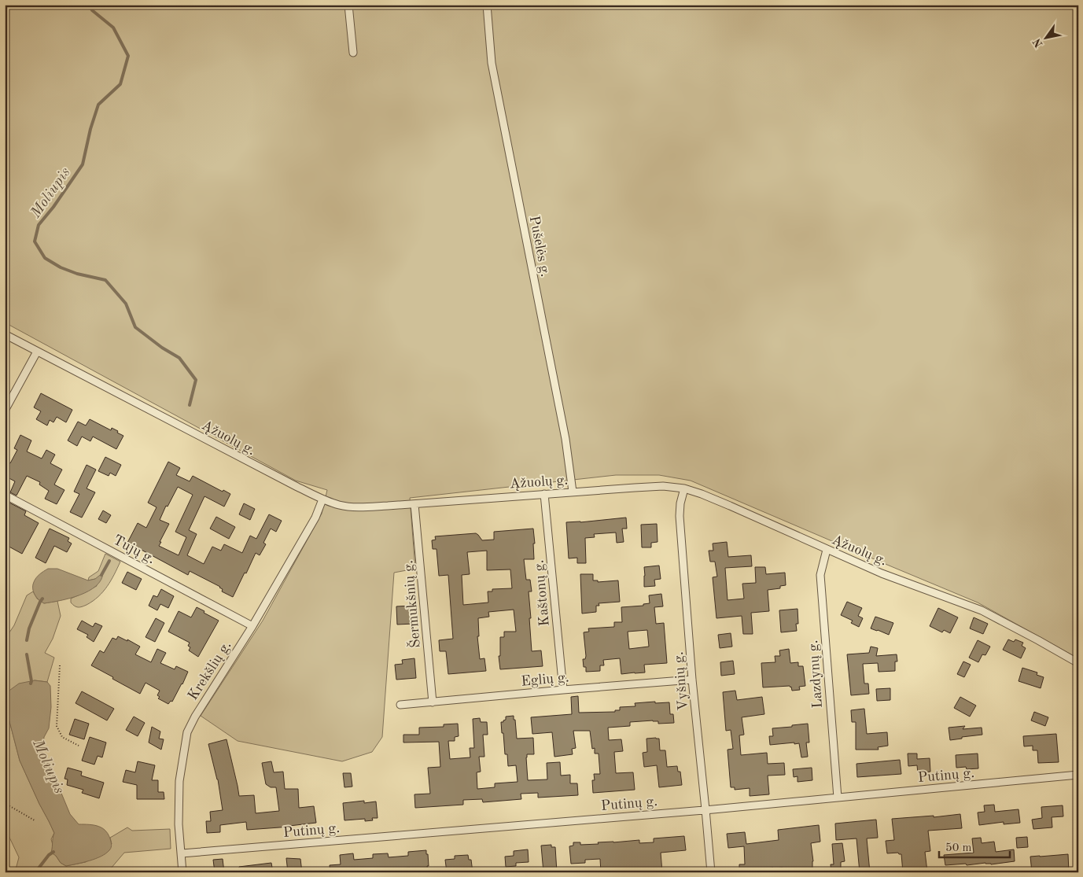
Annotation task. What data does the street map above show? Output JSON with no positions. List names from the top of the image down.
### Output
{
  "streets": {
    "street": [
      "Pušelės g.",
      "Ąžuolų g.",
      "Tujų g.",
      "Kaštonų g.",
      "Šermukšnių g.",
      "Krekšlių g.",
      "Lazdynų g.",
      "Eglių g.",
      "Vyšnių g.",
      "Putinų g."
    ]
  },
  "crossings": [
    ["Pušelės g.", "Ąžuolų g."],
    ["Ąžuolų g.", "Kaštonų g."],
    ["Ąžuolų g.", "Šermukšnių g."],
    ["Ąžuolų g.", "Krekšlių g."],
    ["Ąžuolų g.", "Lazdynų g."],
    ["Ąžuolų g.", "Vyšnių g."],
    ["Tujų g.", "Krekšlių g."],
    ["Kaštonų g.", "Eglių g."],
    ["Šermukšnių g.", "Eglių g."],
    ["Krekšlių g.", "Putinų g."],
    ["Lazdynų g.", "Putinų g."],
    ["Eglių g.", "Vyšnių g."],
    ["Vyšnių g.", "Putinų g."]
  ],
  "water": ["Moliupis"],
  "scale_bar": "50 m",
  "north": "bottom left"
}
